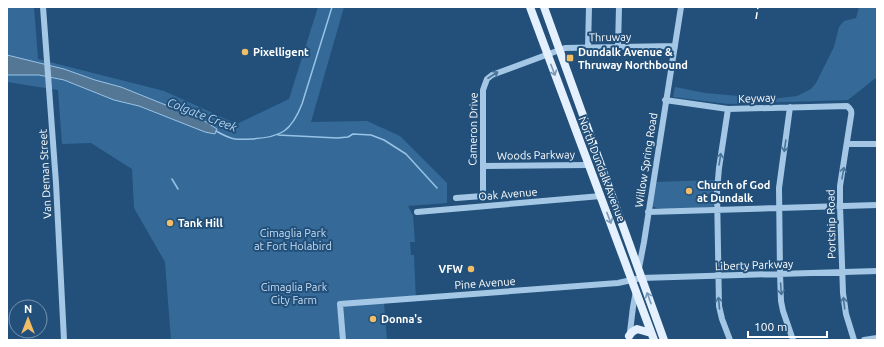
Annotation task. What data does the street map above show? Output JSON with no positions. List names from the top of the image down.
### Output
{
  "streets": {
    "main road": ["North Dundalk Avenue"],
    "street": [
      "Thruway",
      "Keyway",
      "Cameron Drive",
      "Woods Parkway",
      "Willow Spring Road",
      "Van Deman Street",
      "Oak Avenue",
      "Portship Road",
      "Liberty Parkway",
      "Pine Avenue"
    ]
  },
  "crossings": [
    ["Thruway", "Cameron Drive"],
    ["Thruway", "Willow Spring Road"],
    ["Thruway", "North Dundalk Avenue"],
    ["Keyway", "Willow Spring Road"],
    ["Keyway", "Portship Road"],
    ["Cameron Drive", "Woods Parkway"],
    ["Cameron Drive", "North Dundalk Avenue"],
    ["Woods Parkway", "North Dundalk Avenue"],
    ["Willow Spring Road", "North Dundalk Avenue"],
    ["North Dundalk Avenue", "Oak Avenue"],
    ["North Dundalk Avenue", "Liberty Parkway"],
    ["North Dundalk Avenue", "Pine Avenue"],
    ["Portship Road", "Liberty Parkway"],
    ["Liberty Parkway", "Pine Avenue"]
  ],
  "one_way": ["Cameron Drive", "Portship Road"],
  "water": ["Colgate Creek"],
  "parks": ["Cimaglia Park at Fort Holabird", "Cimaglia Park City Farm"],
  "places": {
    "other": [
      "Pixelligent",
      "Church of God at Dundalk",
      "Tank Hill",
      "VFW",
      "Donna's"
    ],
    "transit": ["Dundalk Avenue & Thruway Northbound"]
  },
  "scale_bar": "100 m",
  "north": "top"
}
